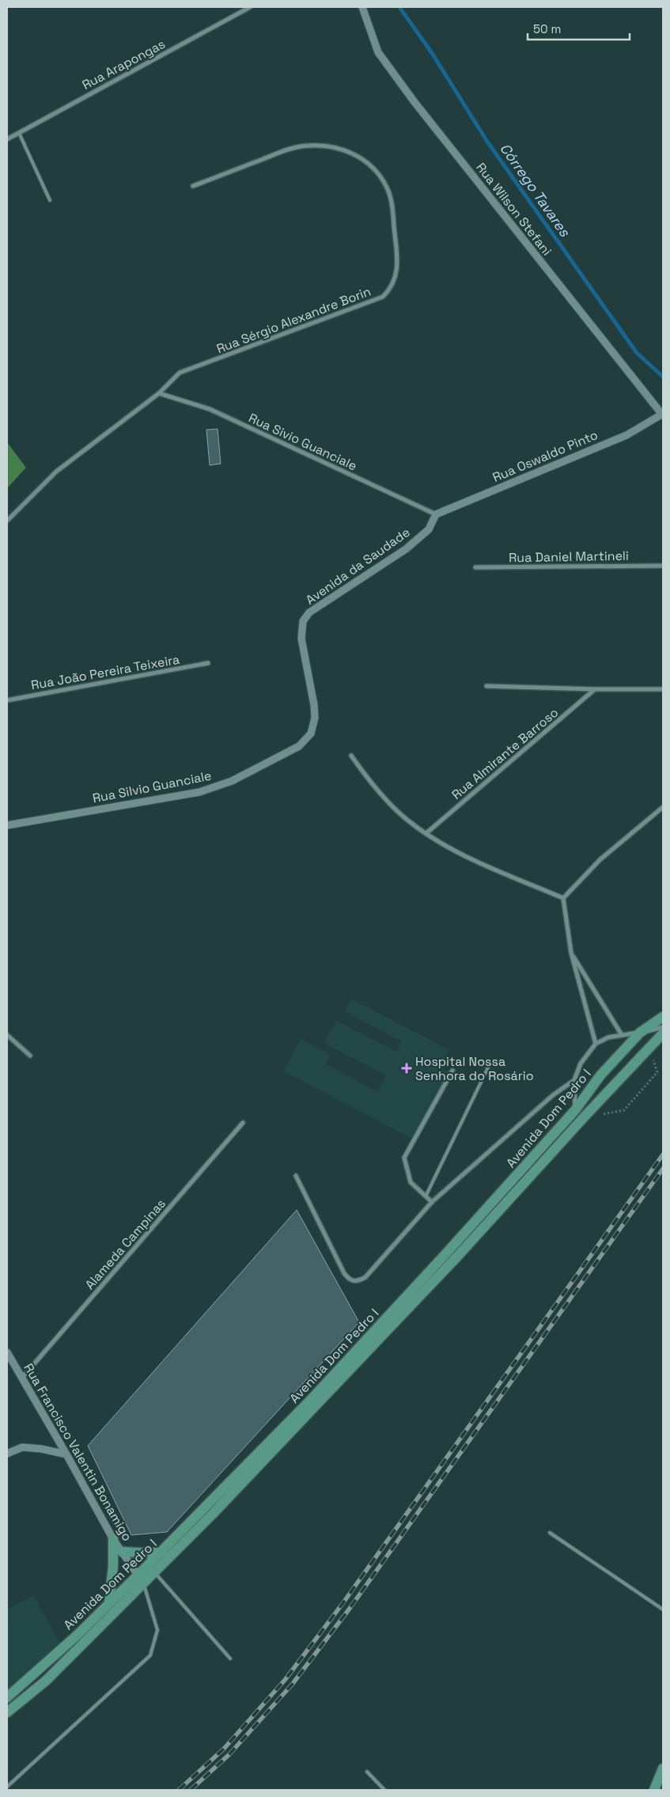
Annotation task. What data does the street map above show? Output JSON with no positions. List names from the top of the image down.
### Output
{
  "streets": {
    "main road": ["Avenida Dom Pedro I"],
    "street": [
      "Rua Arapongas",
      "Rua Wilson Stefani",
      "Rua Sérgio Alexandre Borin",
      "Rua Sivio Guanciale",
      "Rua Oswaldo Pinto",
      "Rua Daniel Martineli",
      "Avenida da Saudade",
      "Rua João Pereira Teixeira",
      "Rua Almirante Barroso",
      "Rua Silvio Guanciale",
      "Alameda Campinas",
      "Rua Francisco Valentin Bonamigo"
    ]
  },
  "crossings": [
    ["Rua Wilson Stefani", "Rua Oswaldo Pinto"],
    ["Rua Sérgio Alexandre Borin", "Rua Sivio Guanciale"],
    ["Rua Sivio Guanciale", "Rua Oswaldo Pinto"],
    ["Rua Sivio Guanciale", "Avenida da Saudade"],
    ["Rua Oswaldo Pinto", "Avenida da Saudade"],
    ["Avenida da Saudade", "Rua Silvio Guanciale"],
    ["Avenida Dom Pedro I", "Rua Francisco Valentin Bonamigo"],
    ["Alameda Campinas", "Rua Francisco Valentin Bonamigo"]
  ],
  "water": ["Córrego Tavares"],
  "places": {
    "health": ["Hospital Nossa Senhora do Rosário"]
  },
  "scale_bar": "50 m"
}
